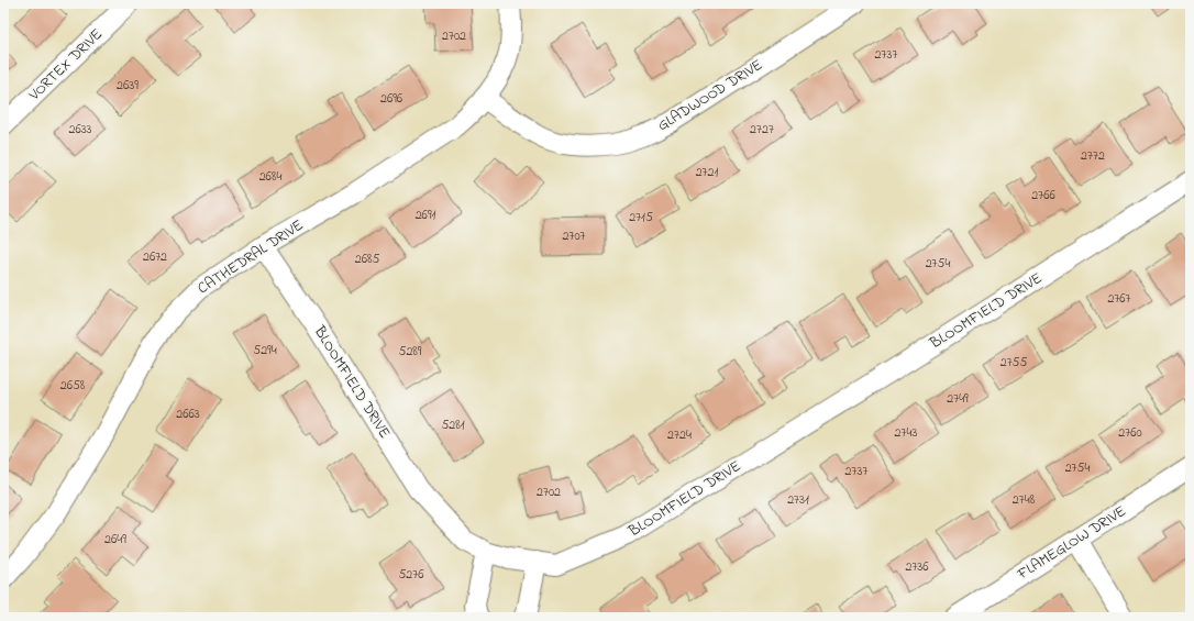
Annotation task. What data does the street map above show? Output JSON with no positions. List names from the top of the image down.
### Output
{
  "streets": {
    "street": [
      "VORTEX DRIVE",
      "GLADWOOD DRIVE",
      "CATHEDRAL DRIVE",
      "BLOOMFIELD DRIVE",
      "FLAMEGLOW DRIVE"
    ]
  },
  "crossings": [
    ["GLADWOOD DRIVE", "CATHEDRAL DRIVE"],
    ["CATHEDRAL DRIVE", "BLOOMFIELD DRIVE"]
  ],
  "house_numbers": [
    "2702",
    "2737",
    "2639",
    "2696",
    "2633",
    "2727",
    "2772",
    "2721",
    "2684",
    "2766",
    "2691",
    "2715",
    "2707",
    "2672",
    "2685",
    "2754",
    "2767",
    "5294",
    "5289",
    "2755",
    "2658",
    "2749",
    "2663",
    "5281",
    "2743",
    "2760",
    "2724",
    "2754",
    "2737",
    "2702",
    "2731",
    "2748",
    "2649",
    "2736",
    "5276"
  ]
}
